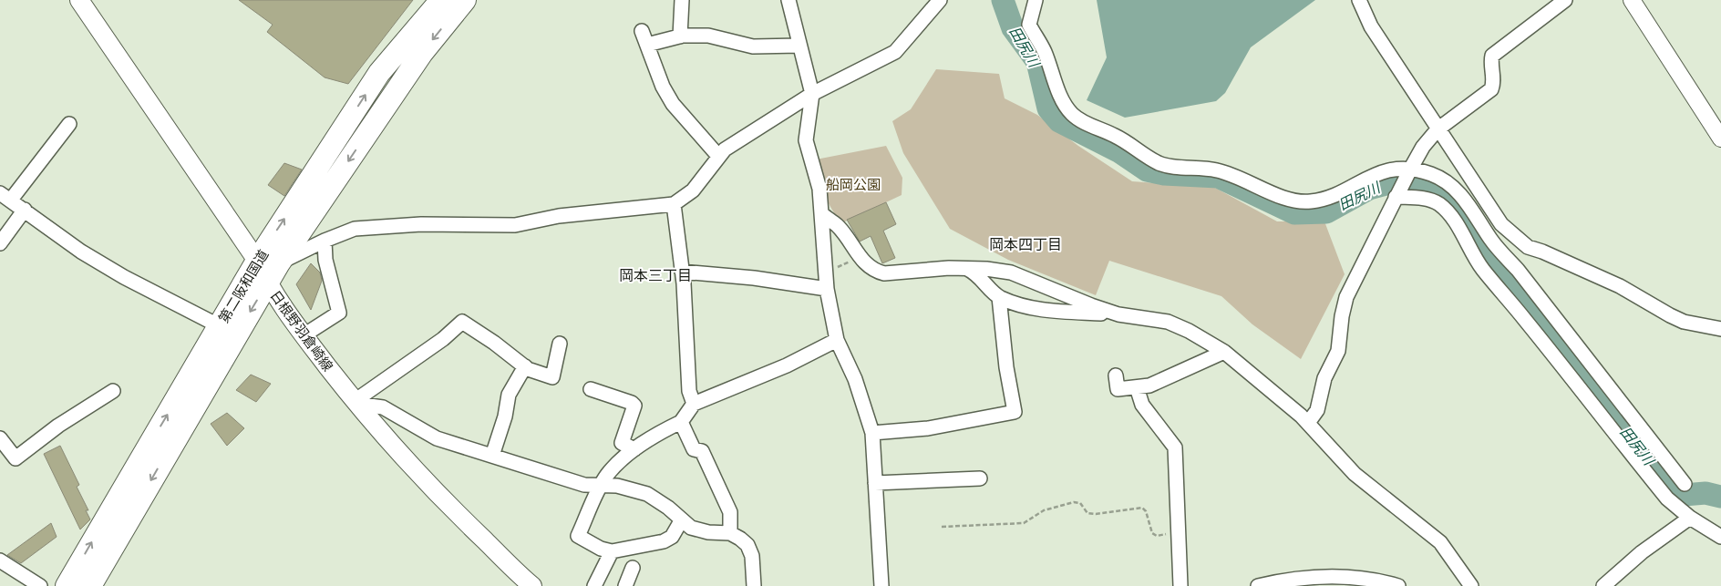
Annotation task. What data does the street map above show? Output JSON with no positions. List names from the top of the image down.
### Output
{
  "streets": {
    "highway": ["第二阪和国道"],
    "main road": ["日根野羽倉崎線"]
  },
  "crossings": [
    ["第二阪和国道", "日根野羽倉崎線"]
  ],
  "districts": ["岡本四丁目", "岡本三丁目"],
  "water": ["田尻川"],
  "parks": ["船岡公園"]
}
